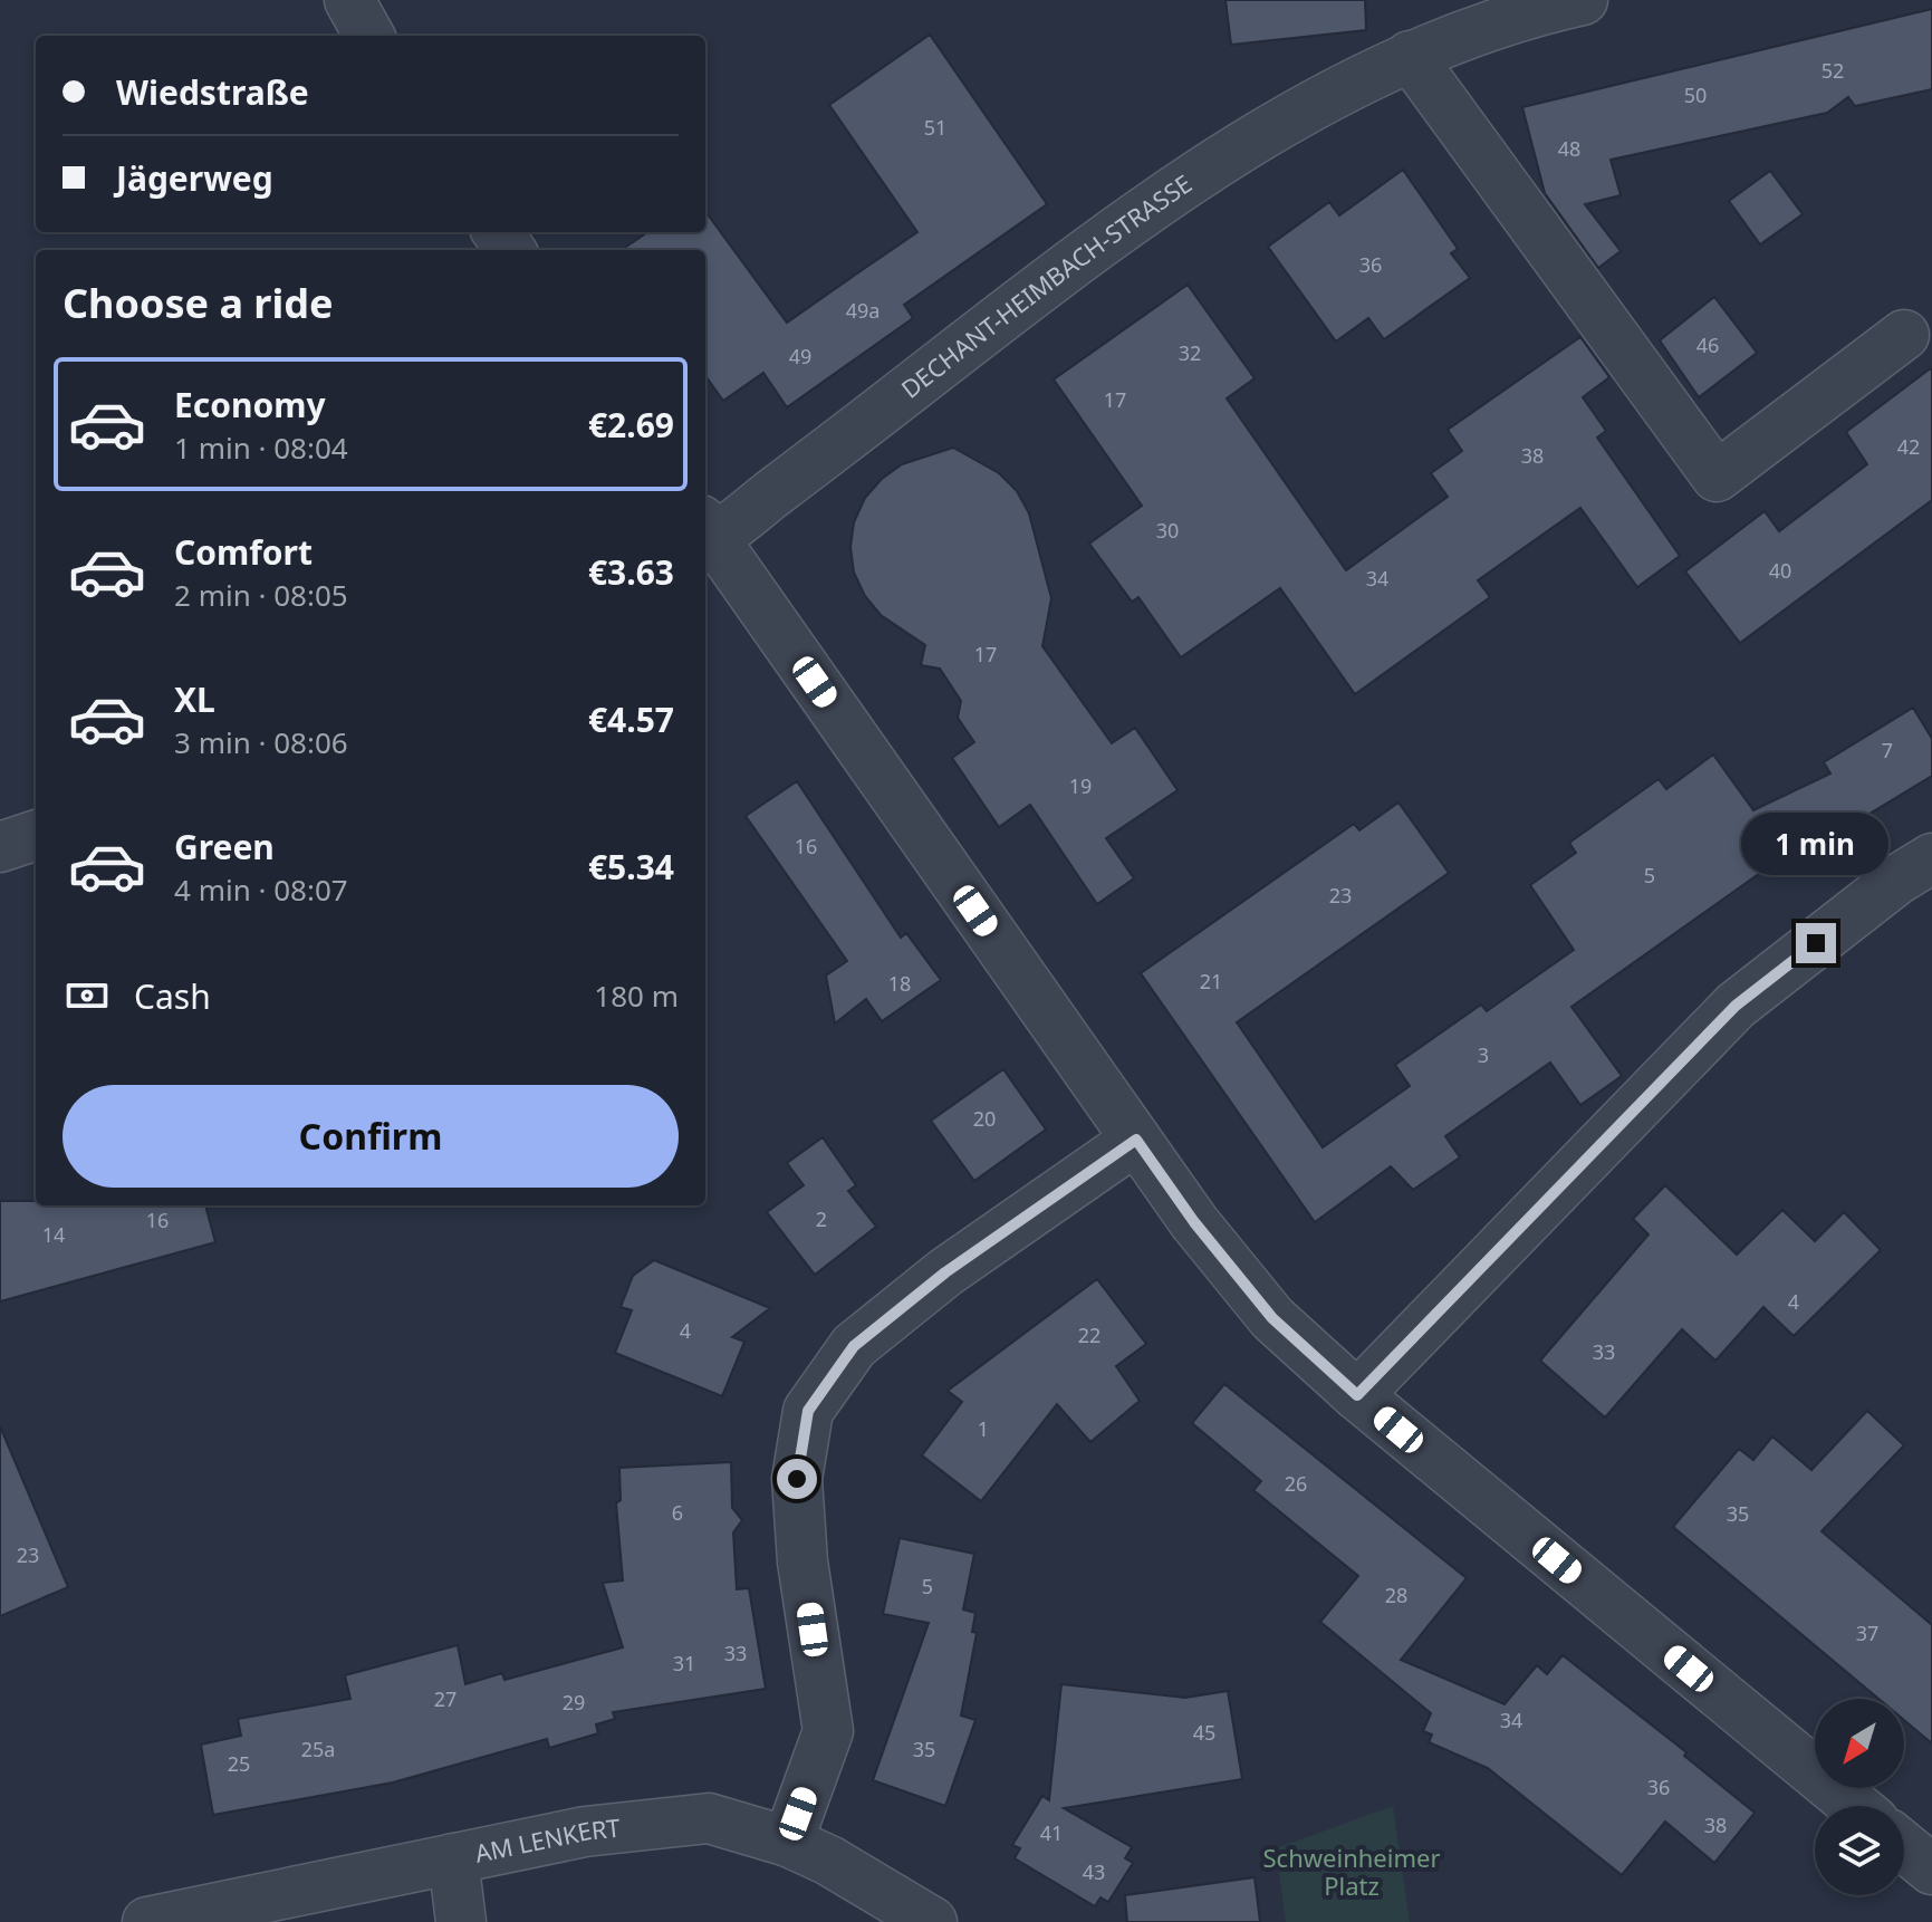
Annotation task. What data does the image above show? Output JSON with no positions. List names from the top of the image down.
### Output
{
  "streets": {
    "street": ["DECHANT-HEIMBACH-STRASSE", "AM LENKERT"]
  },
  "parks": ["Schweinheimer Platz"],
  "house_numbers": [
    "52",
    "50",
    "51",
    "48",
    "36",
    "49a",
    "46",
    "32",
    "49",
    "17",
    "42",
    "38",
    "30",
    "40",
    "34",
    "17",
    "7",
    "19",
    "16",
    "5",
    "23",
    "21",
    "18",
    "3",
    "20",
    "2",
    "16",
    "14",
    "4",
    "4",
    "22",
    "33",
    "1",
    "26",
    "6",
    "35",
    "23",
    "5",
    "28",
    "37",
    "33",
    "31",
    "27",
    "29",
    "34",
    "45",
    "25a",
    "35",
    "25",
    "36",
    "38",
    "41",
    "43"
  ],
  "north": "bottom left",
  "page": {
    "banner": ["Wiedstraße", "Jägerweg"],
    "heading": "Choose a ride",
    "list": [
      {
        "name": "Economy",
        "note": "1 min · 08:04",
        "value": "€2.69"
      },
      {
        "name": "Comfort",
        "note": "2 min · 08:05",
        "value": "€3.63"
      },
      {
        "name": "XL",
        "note": "3 min · 08:06",
        "value": "€4.57"
      },
      {
        "name": "Green",
        "note": "4 min · 08:07",
        "value": "€5.34"
      }
    ],
    "bubble": "1 min",
    "pay": ["Cash", "180 m"],
    "buttons": "Confirm"
  }
}
